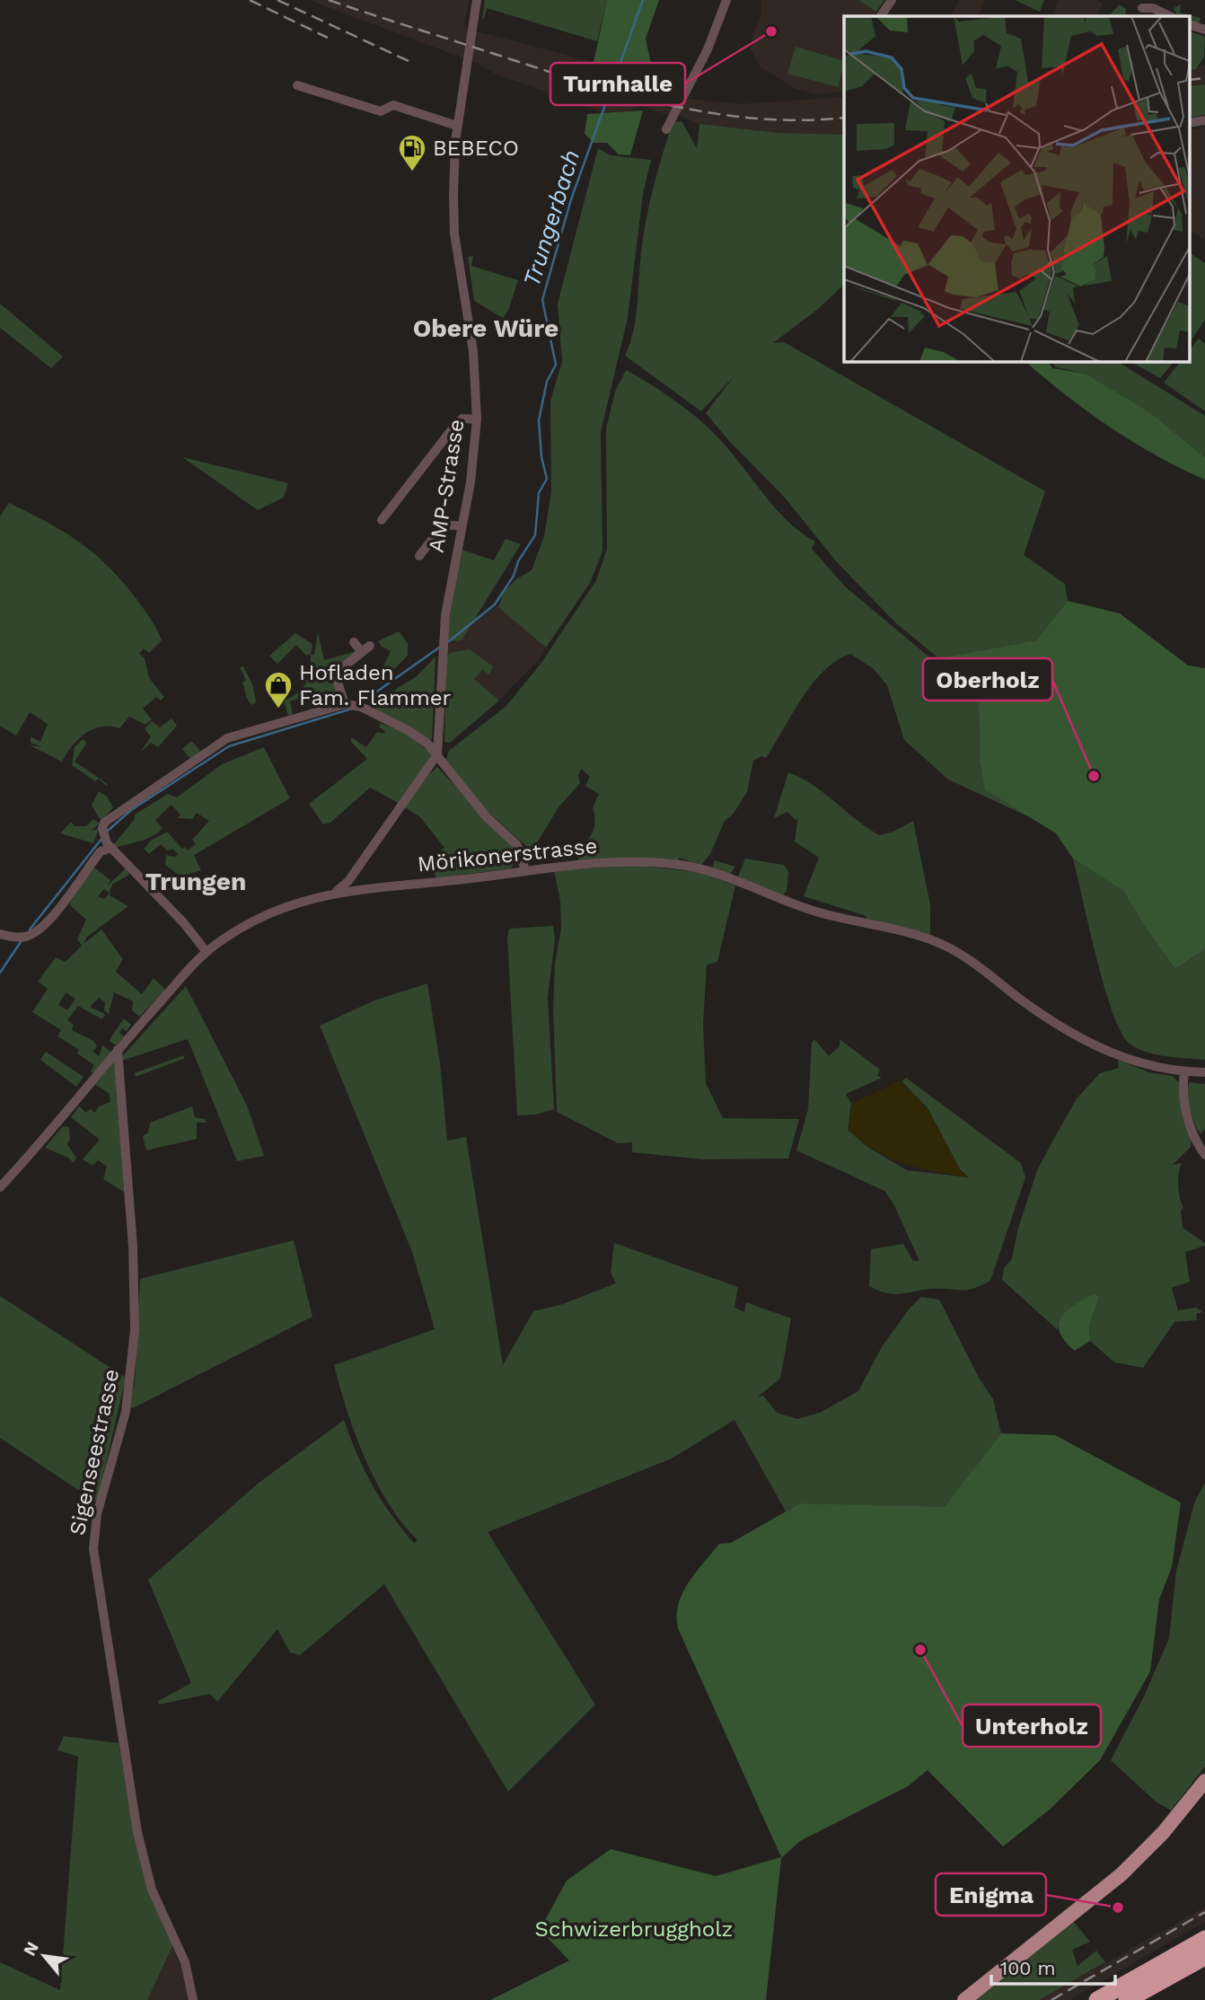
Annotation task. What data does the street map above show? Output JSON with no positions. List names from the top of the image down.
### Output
{
  "streets": {
    "street": ["AMP-Strasse", "Mörikonerstrasse", "Sigenseestrasse"]
  },
  "crossings": [
    ["Mörikonerstrasse", "Sigenseestrasse"]
  ],
  "districts": ["Obere Würe", "Trungen"],
  "water": ["Trungerbach"],
  "parks": ["Schwizerbruggholz"],
  "places": {
    "other": [
      "Turnhalle",
      "Oberholz",
      "Unterholz",
      "Enigma"
    ],
    "fuel station": ["BEBECO"],
    "shop": ["Hofladen Fam. Flammer"]
  },
  "scale_bar": "100 m",
  "north": "top left"
}
